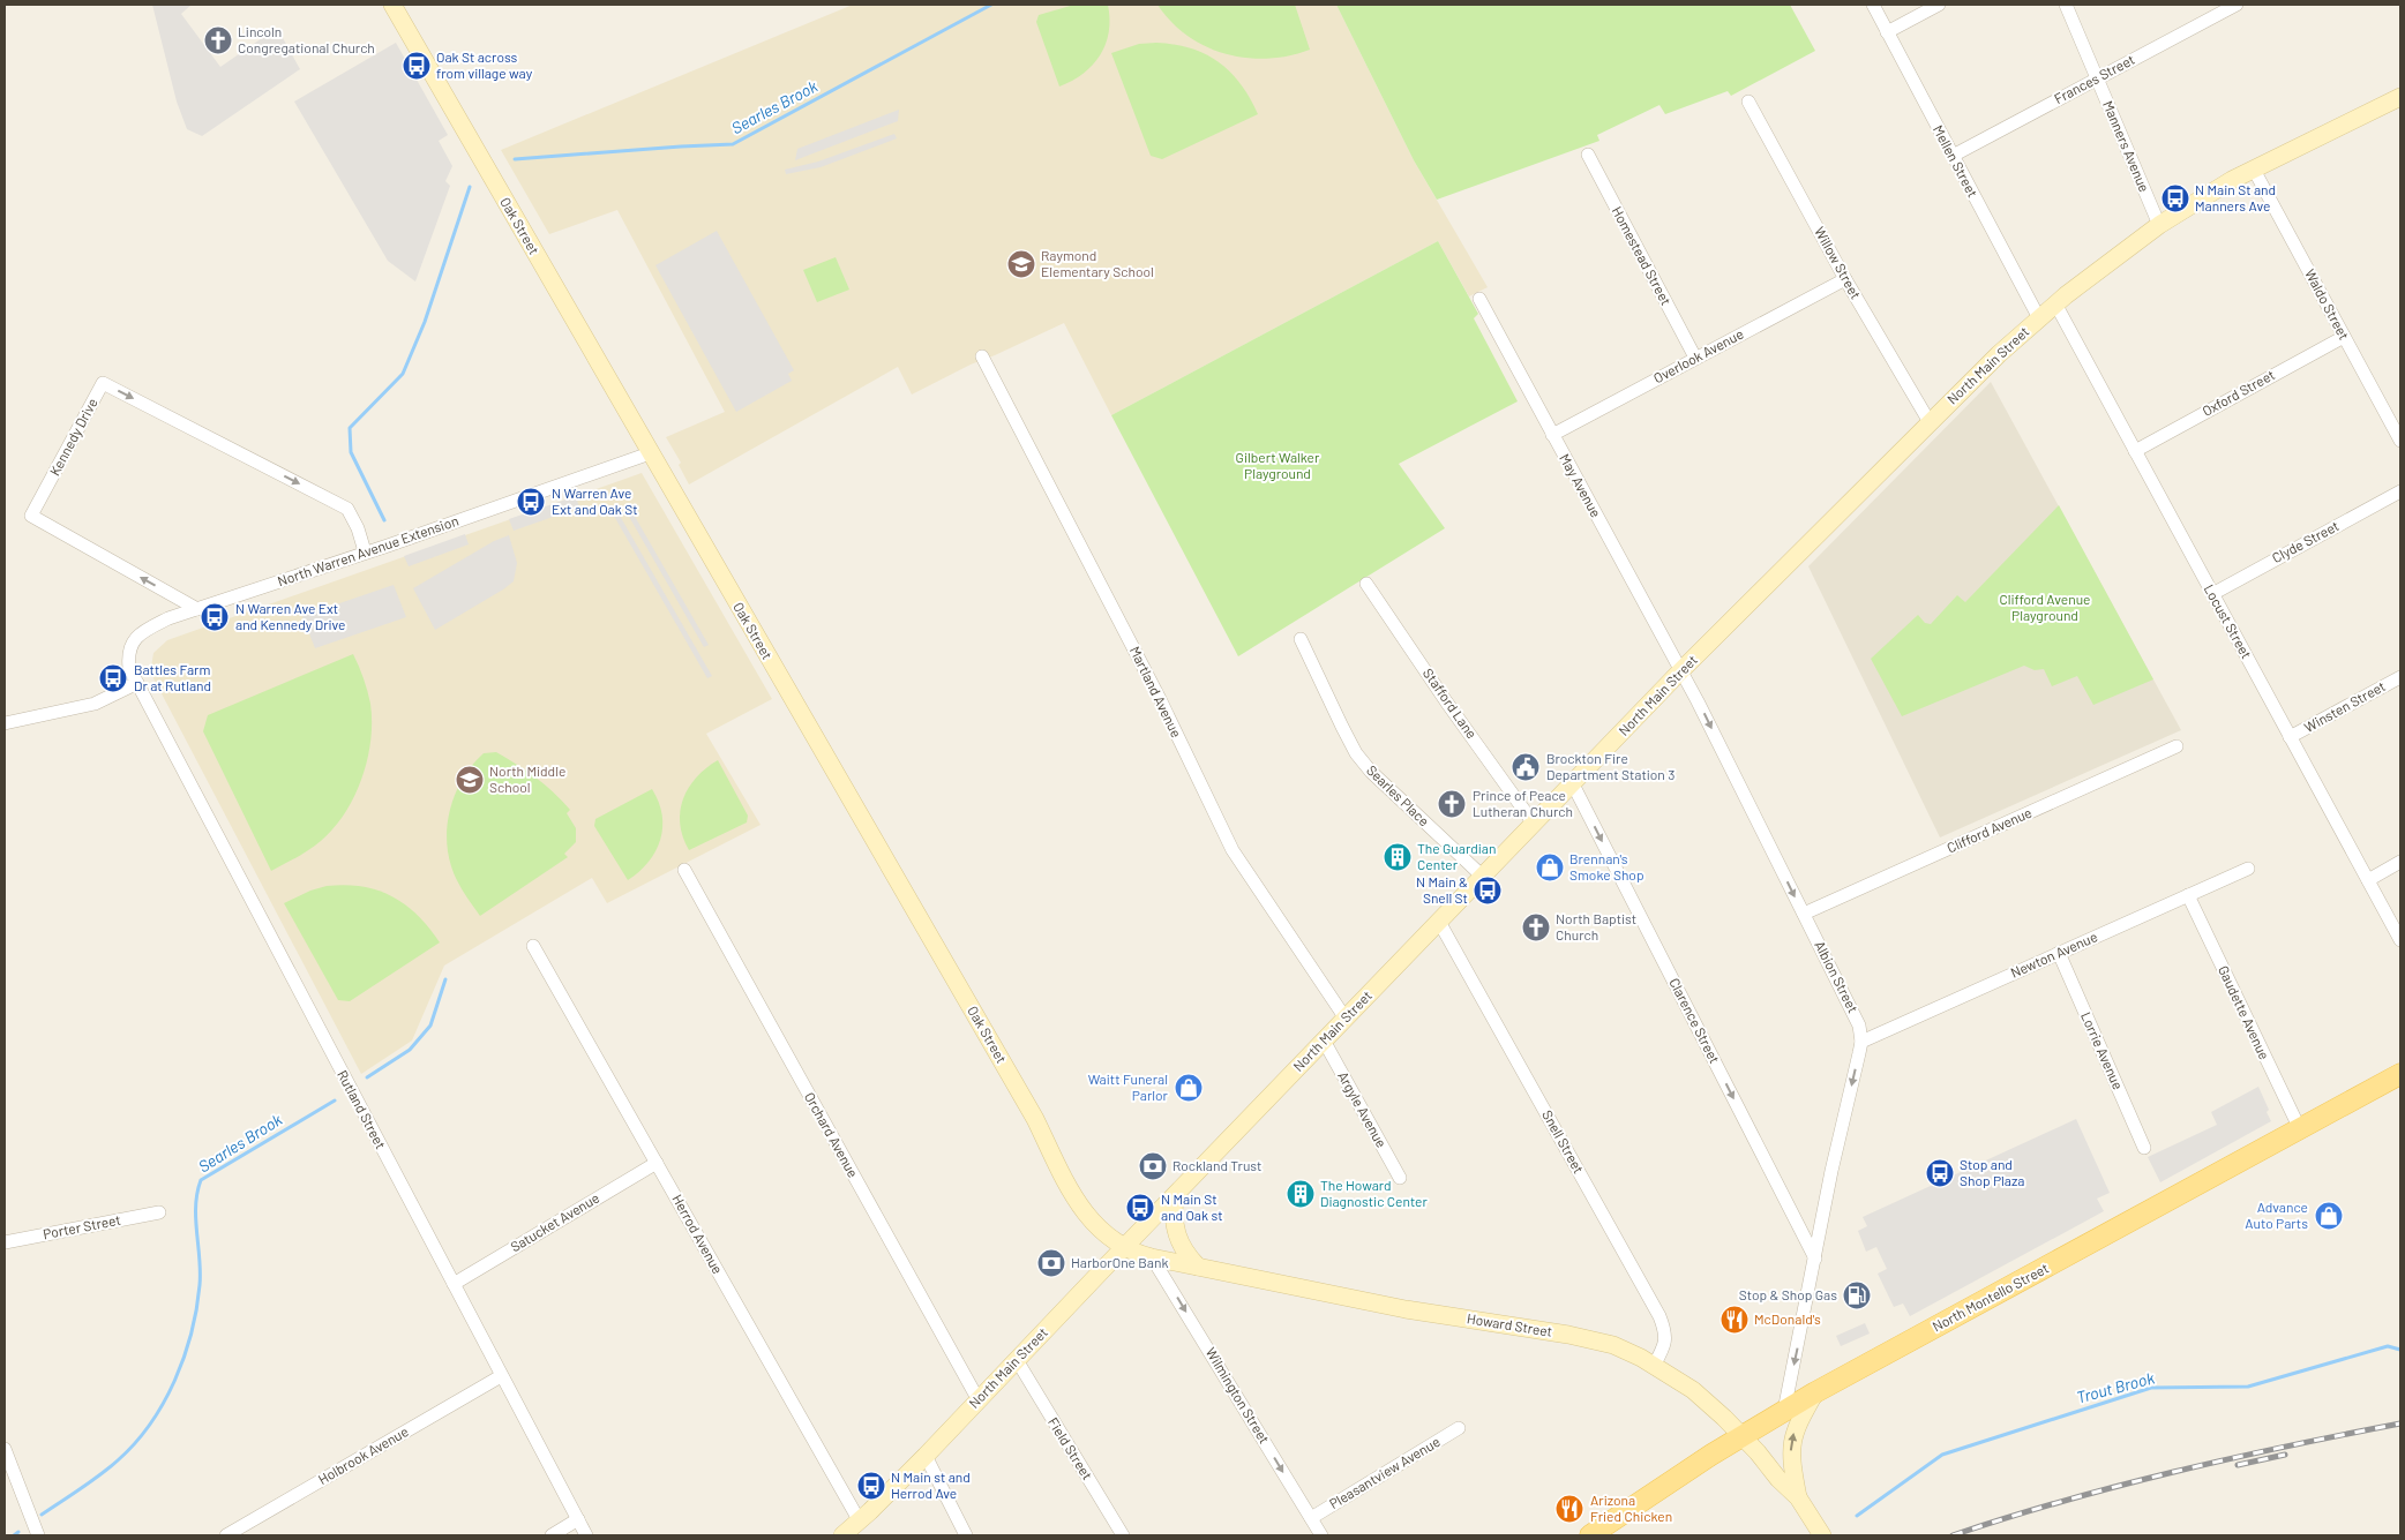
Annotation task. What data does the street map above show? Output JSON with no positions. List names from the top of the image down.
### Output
{
  "streets": {
    "main road": [
      "Oak Street",
      "North Main Street",
      "North Montello Street",
      "Howard Street"
    ],
    "street": [
      "Frances Street",
      "Manners Avenue",
      "Mellen Street",
      "Homestead Street",
      "Willow Street",
      "Waldo Street",
      "Overlook Avenue",
      "Oxford Street",
      "Kennedy Drive",
      "May Avenue",
      "Clyde Street",
      "North Warren Avenue Extension",
      "Locust Street",
      "Martland Avenue",
      "Stafford Lane",
      "Winsten Street",
      "Searles Place",
      "Clifford Avenue",
      "Newton Avenue",
      "Albion Street",
      "Gaudette Avenue",
      "Clarence Street",
      "Lorrie Avenue",
      "Rutland Street",
      "Argyle Avenue",
      "Orchard Avenue",
      "Snell Street",
      "Satucket Avenue",
      "Porter Street",
      "Herrod Avenue",
      "Wilmington Street",
      "Field Street",
      "Holbrook Avenue",
      "Pleasantview Avenue"
    ]
  },
  "crossings": [
    ["Frances Street", "Manners Avenue"],
    ["Frances Street", "Mellen Street"],
    ["Manners Avenue", "North Main Street"],
    ["Mellen Street", "North Main Street"],
    ["Oak Street", "North Main Street"],
    ["Oak Street", "North Warren Avenue Extension"],
    ["Oak Street", "Howard Street"],
    ["Homestead Street", "Overlook Avenue"],
    ["Willow Street", "Overlook Avenue"],
    ["Willow Street", "North Main Street"],
    ["Waldo Street", "North Main Street"],
    ["Waldo Street", "Oxford Street"],
    ["Overlook Avenue", "May Avenue"],
    ["North Main Street", "May Avenue"],
    ["North Main Street", "Locust Street"],
    ["North Main Street", "Martland Avenue"],
    ["North Main Street", "Stafford Lane"],
    ["North Main Street", "Searles Place"],
    ["North Main Street", "Albion Street"],
    ["North Main Street", "Clarence Street"],
    ["North Main Street", "Argyle Avenue"],
    ["North Main Street", "Orchard Avenue"],
    ["North Main Street", "Snell Street"],
    ["North Main Street", "Herrod Avenue"],
    ["North Main Street", "Howard Street"],
    ["North Main Street", "Field Street"],
    ["Oxford Street", "Locust Street"],
    ["Kennedy Drive", "North Warren Avenue Extension"],
    ["May Avenue", "Albion Street"],
    ["Clyde Street", "Locust Street"],
    ["North Warren Avenue Extension", "Rutland Street"],
    ["Locust Street", "Winsten Street"],
    ["Clifford Avenue", "Albion Street"],
    ["Newton Avenue", "Albion Street"],
    ["Newton Avenue", "Gaudette Avenue"],
    ["Newton Avenue", "Lorrie Avenue"],
    ["Albion Street", "Clarence Street"],
    ["Albion Street", "North Montello Street"],
    ["Gaudette Avenue", "North Montello Street"],
    ["Rutland Street", "Satucket Avenue"],
    ["Rutland Street", "Holbrook Avenue"],
    ["Snell Street", "Howard Street"],
    ["Satucket Avenue", "Herrod Avenue"],
    ["North Montello Street", "Howard Street"],
    ["Howard Street", "Wilmington Street"],
    ["Wilmington Street", "Pleasantview Avenue"]
  ],
  "one_way": ["Albion Street", "Clarence Street", "Wilmington Street"],
  "water": ["Searles Brook", "Trout Brook"],
  "parks": ["Gilbert Walker Playground", "Clifford Avenue Playground"],
  "places": {
    "church": ["Lincoln Congregational Church", "Prince of Peace Lutheran Church", "North Baptist Church"],
    "bus stop": [
      "Oak St across from village way",
      "N Main St and Manners Ave",
      "N Warren Ave Ext and Oak St",
      "N Warren Ave Ext and Kennedy Drive",
      "Battles Farm Dr at Rutland",
      "N Main & Snell St",
      "Stop and Shop Plaza",
      "N Main St and Oak st",
      "N Main st and Herrod Ave"
    ],
    "school or university": ["Raymond Elementary School", "North Middle School"],
    "public building": ["Brockton Fire Department Station 3"],
    "building": ["The Guardian Center", "The Howard Diagnostic Center"],
    "shop": ["Brennan's Smoke Shop", "Waitt Funeral Parlor", "Advance Auto Parts"],
    "bank": ["Rockland Trust", "HarborOne Bank"],
    "fuel station": ["Stop & Shop Gas"],
    "restaurant": ["McDonald's", "Arizona Fried Chicken"]
  }
}
